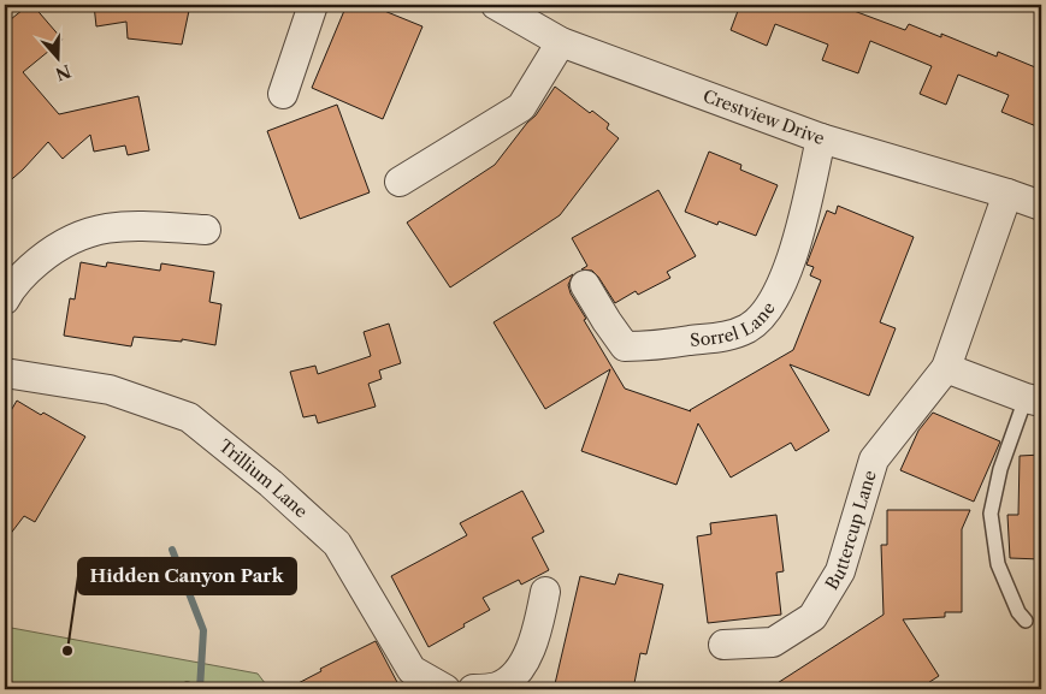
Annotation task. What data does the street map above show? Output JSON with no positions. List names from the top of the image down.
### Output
{
  "streets": {
    "street": [
      "Crestview Drive",
      "Sorrel Lane",
      "Trillium Lane",
      "Buttercup Lane"
    ]
  },
  "crossings": [
    ["Crestview Drive", "Sorrel Lane"],
    ["Crestview Drive", "Buttercup Lane"]
  ],
  "places": ["Hidden Canyon Park"],
  "north": "bottom"
}
